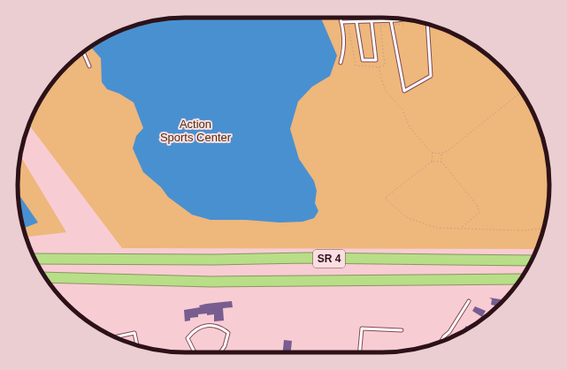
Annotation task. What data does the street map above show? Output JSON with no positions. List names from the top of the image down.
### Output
{
  "streets": {
    "highway": ["SR 4"]
  },
  "parks": ["Action Sports Center"]
}
